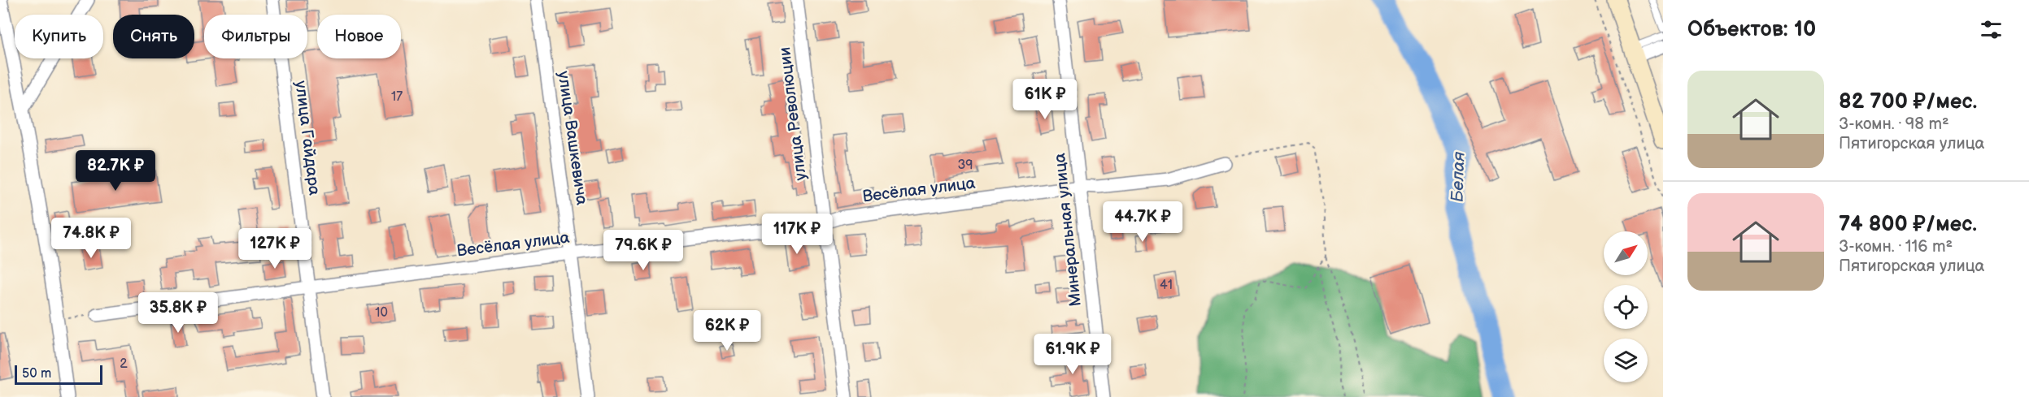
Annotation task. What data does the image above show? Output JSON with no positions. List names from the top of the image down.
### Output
{
  "streets": {
    "street": [
      "улица Революции",
      "улица Гайдара",
      "улица Вашкевича",
      "Весёлая улица",
      "Минеральная улица"
    ]
  },
  "crossings": [
    ["улица Революции", "Весёлая улица"],
    ["улица Гайдара", "Весёлая улица"],
    ["улица Вашкевича", "Весёлая улица"],
    ["Весёлая улица", "Минеральная улица"]
  ],
  "water": ["Белая"],
  "house_numbers": [
    "17",
    "39",
    "41",
    "10",
    "2"
  ],
  "scale_bar": "50 m",
  "north": "top right",
  "page": {
    "heading": "Объектов: 10",
    "chip": [
      "Купить",
      "Снять",
      "Фильтры",
      "Новое"
    ],
    "list": [
      {
        "name": "82 700 ₽/мес.",
        "note": "3-комн. · 98 m² · Пятигорская улица"
      },
      {
        "name": "74 800 ₽/мес.",
        "note": "3-комн. · 116 m² · Пятигорская улица"
      }
    ],
    "price": [
      "61K ₽",
      "82.7K ₽",
      "44.7K ₽",
      "117K ₽",
      "74.8K ₽",
      "127K ₽",
      "79.6K ₽",
      "35.8K ₽",
      "62K ₽",
      "61.9K ₽"
    ],
    "scale": "50 m"
  }
}
